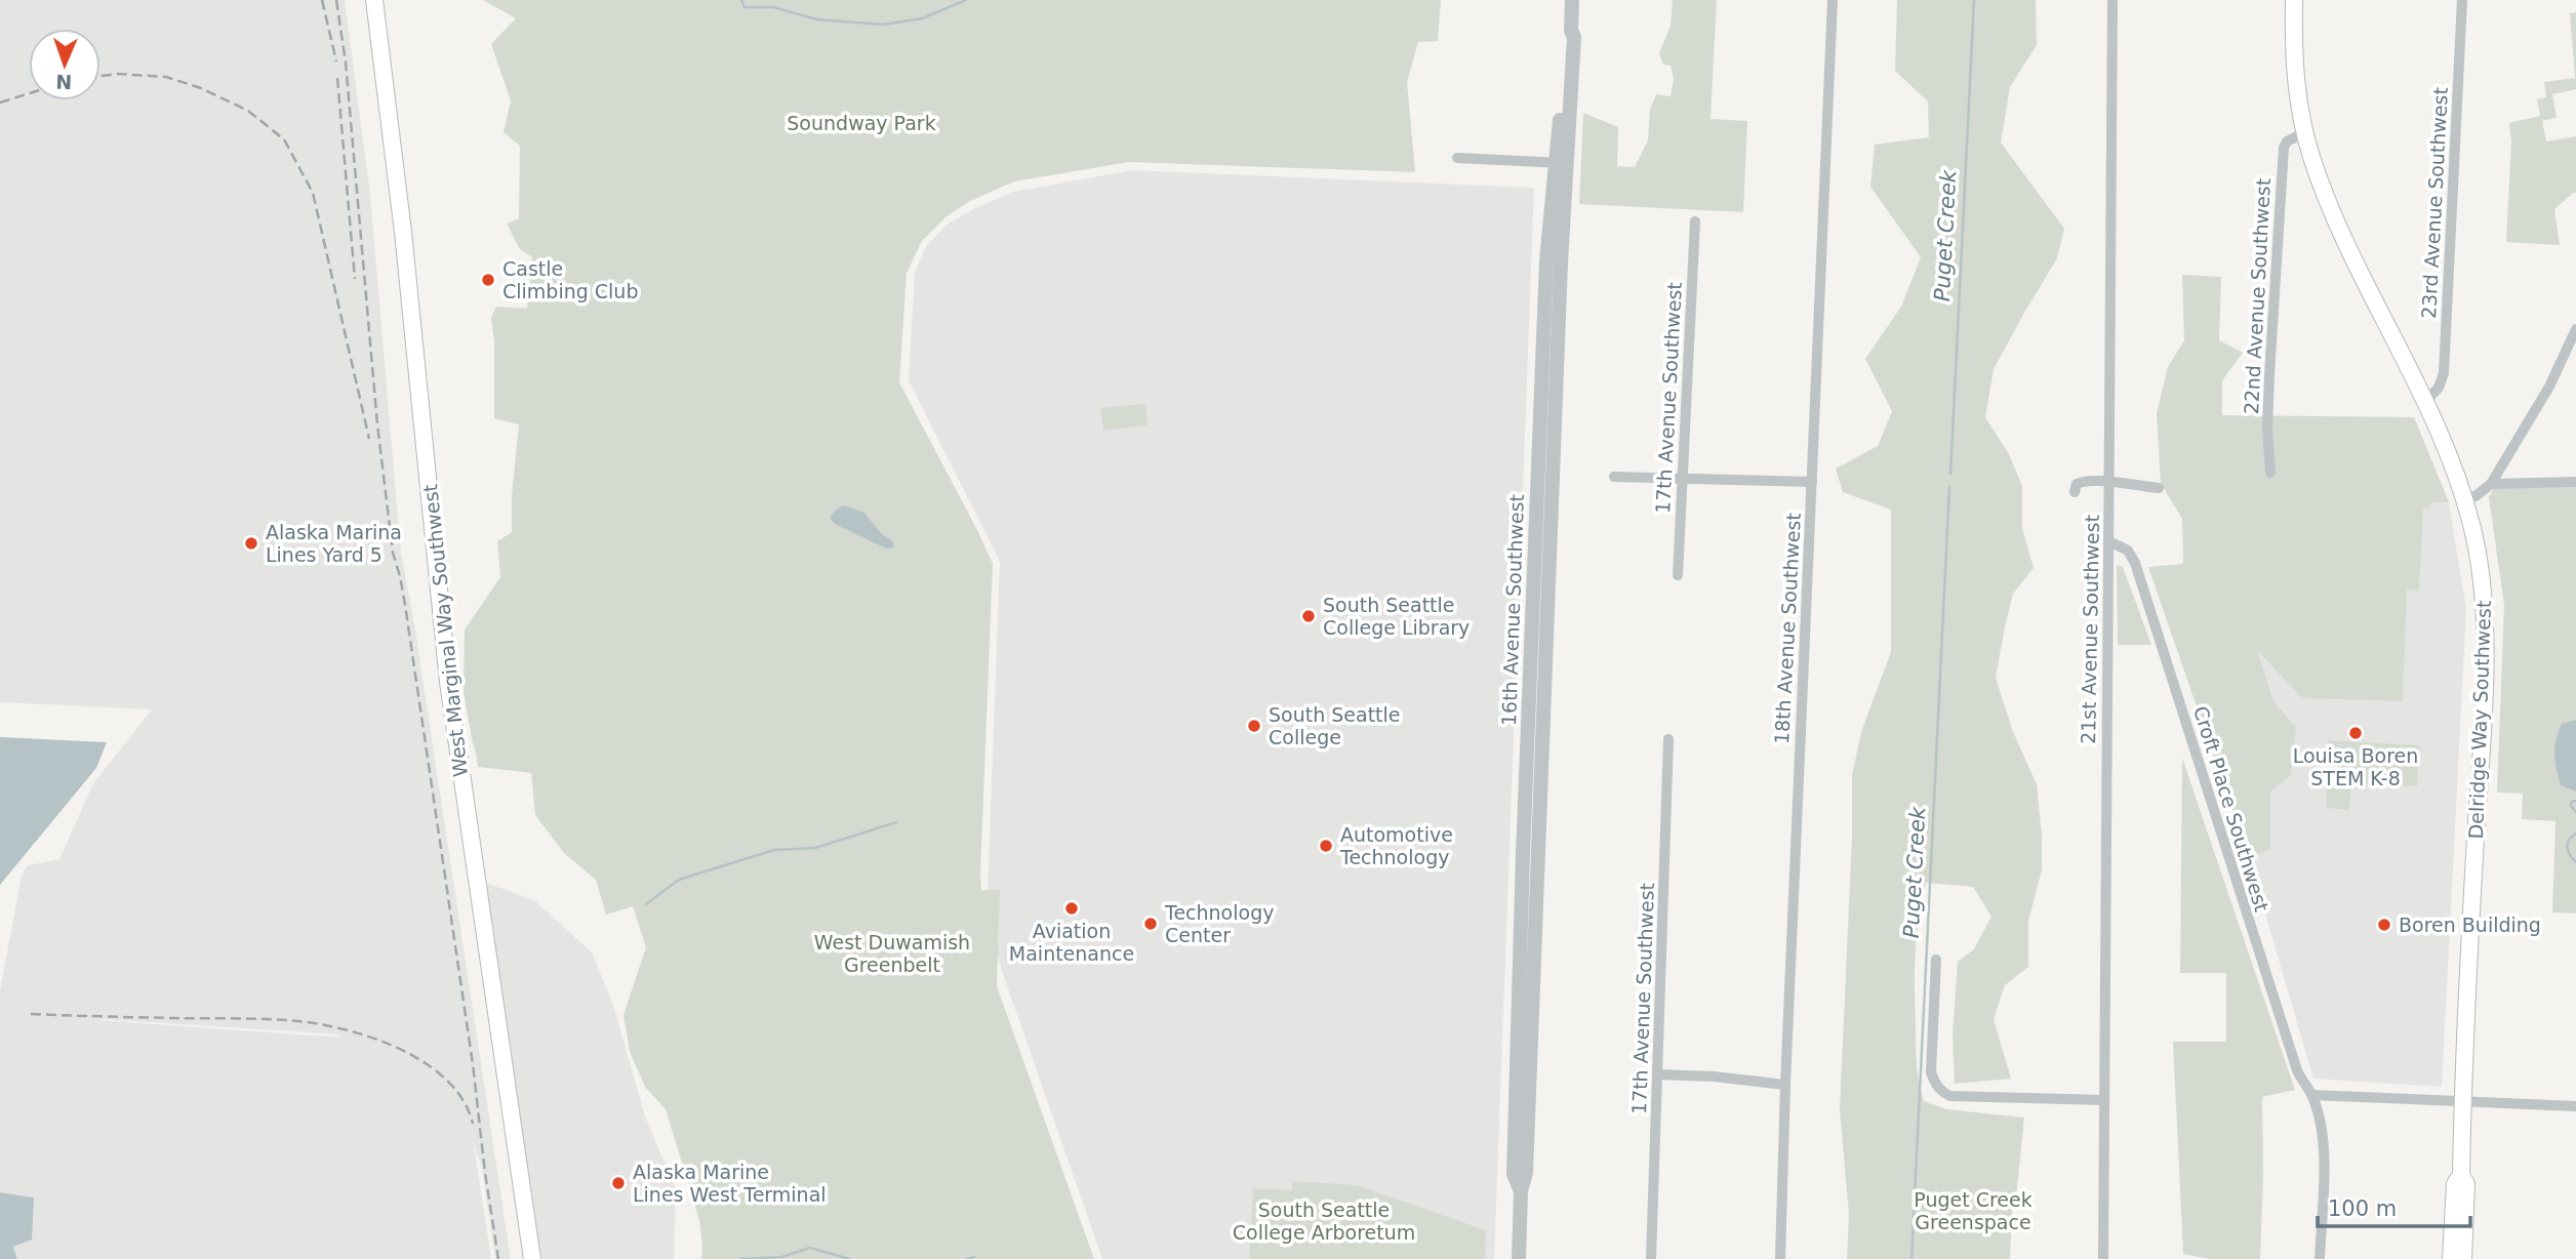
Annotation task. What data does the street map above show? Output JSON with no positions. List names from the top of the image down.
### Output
{
  "streets": {
    "main road": ["West Marginal Way Southwest", "Delridge Way Southwest"],
    "street": [
      "23rd Avenue Southwest",
      "22nd Avenue Southwest",
      "17th Avenue Southwest",
      "16th Avenue Southwest",
      "18th Avenue Southwest",
      "21st Avenue Southwest",
      "Croft Place Southwest"
    ]
  },
  "crossings": [
    ["23rd Avenue Southwest", "Delridge Way Southwest"],
    ["22nd Avenue Southwest", "Delridge Way Southwest"],
    ["21st Avenue Southwest", "Croft Place Southwest"]
  ],
  "water": ["Puget Creek"],
  "parks": [
    "Soundway Park",
    "West Duwamish Greenbelt",
    "Puget Creek Greenspace",
    "South Seattle College Arboretum"
  ],
  "places": [
    "Castle Climbing Club",
    "Alaska Marina Lines Yard 5",
    "South Seattle College Library",
    "South Seattle College",
    "Louisa Boren STEM K-8",
    "Automotive Technology",
    "Aviation Maintenance",
    "Technology Center",
    "Boren Building",
    "Alaska Marine Lines West Terminal"
  ],
  "scale_bar": "100 m",
  "north": "bottom"
}
